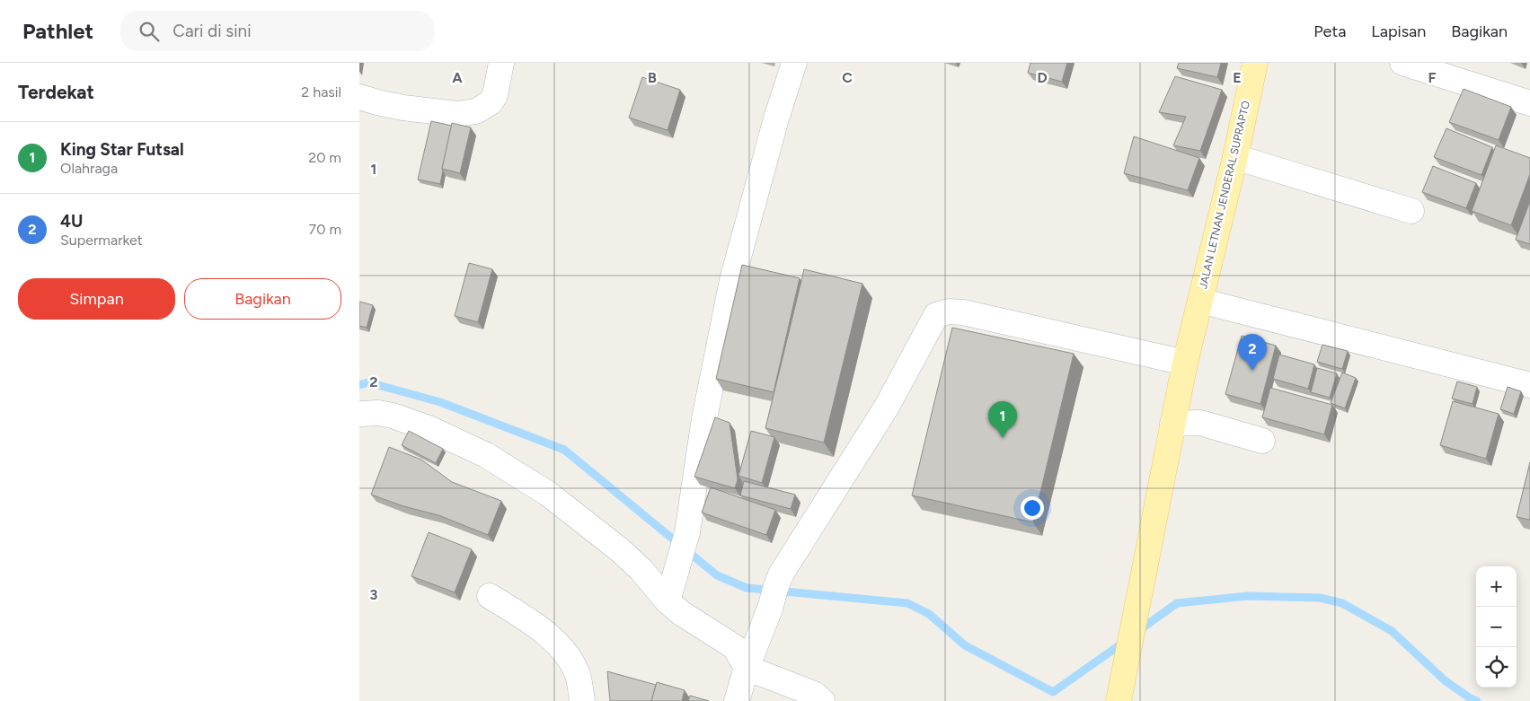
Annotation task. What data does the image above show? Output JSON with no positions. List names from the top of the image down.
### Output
{
  "streets": {
    "main road": ["JALAN LETNAN JENDERAL SUPRAPTO"]
  },
  "page": {
    "header": "Pathlet",
    "search": "Cari di sini",
    "nav": ["Peta", "Lapisan", "Bagikan"],
    "heading": ["Terdekat", "2 hasil"],
    "list": [
      {
        "mark": "1",
        "name": "King Star Futsal",
        "note": "Olahraga",
        "value": "20 m"
      },
      {
        "mark": "2",
        "name": "4U",
        "note": "Supermarket",
        "value": "70 m"
      }
    ],
    "buttons": ["Simpan", "Bagikan"],
    "pins": ["2", "1"],
    "map_buttons": ["+", "−"]
  },
  "grid": {
    "columns": [
      "A",
      "B",
      "C",
      "D",
      "E",
      "F"
    ],
    "rows": ["1", "2", "3"]
  }
}
